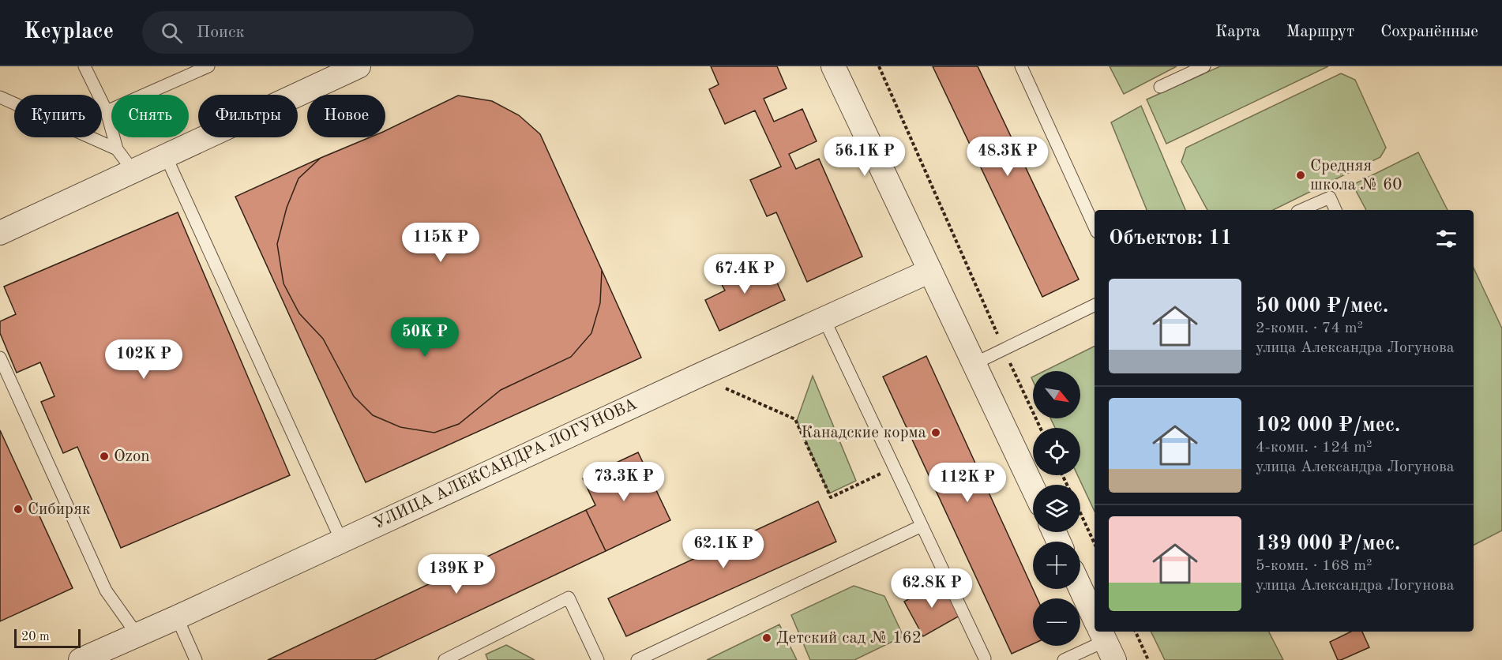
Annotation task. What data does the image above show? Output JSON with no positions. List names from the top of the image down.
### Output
{
  "streets": {
    "street": ["УЛИЦА АЛЕКСАНДРА ЛОГУНОВА"]
  },
  "places": [
    "Средняя школа № 60",
    "Канадские корма",
    "Ozon",
    "Сибиряк",
    "Детский сад № 162"
  ],
  "scale_bar": "20 m",
  "north": "bottom right",
  "page": {
    "header": "Keyplace",
    "search": "Поиск",
    "nav": ["Карта", "Маршрут", "Сохранённые"],
    "chip": [
      "Купить",
      "Снять",
      "Фильтры",
      "Новое"
    ],
    "price": [
      "56.1K ₽",
      "48.3K ₽",
      "115K ₽",
      "67.4K ₽",
      "50K ₽",
      "102K ₽",
      "73.3K ₽",
      "112K ₽",
      "62.1K ₽",
      "139K ₽",
      "62.8K ₽"
    ],
    "heading": "Объектов: 11",
    "list": [
      {
        "name": "50 000 ₽/мес.",
        "note": "2-комн. · 74 m² · улица Александра Логунова"
      },
      {
        "name": "102 000 ₽/мес.",
        "note": "4-комн. · 124 m² · улица Александра Логунова"
      },
      {
        "name": "139 000 ₽/мес.",
        "note": "5-комн. · 168 m² · улица Александра Логунова"
      }
    ],
    "map_buttons": ["+", "−"],
    "scale": "20 m"
  }
}
